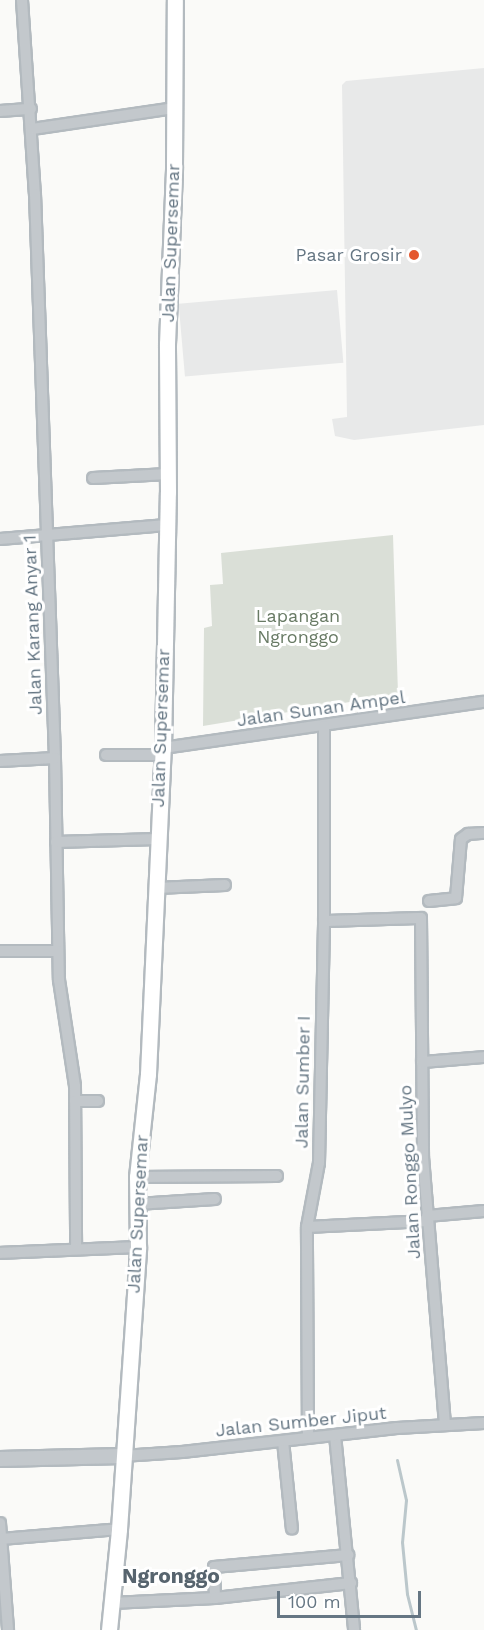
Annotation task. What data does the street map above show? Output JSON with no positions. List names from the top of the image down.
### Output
{
  "streets": {
    "main road": ["Jalan Supersemar"],
    "street": [
      "Jalan Karang Anyar 1",
      "Jalan Sunan Ampel",
      "Jalan Sumber I",
      "Jalan Ronggo Mulyo",
      "Jalan Sumber Jiput"
    ]
  },
  "crossings": [
    ["Jalan Supersemar", "Jalan Sunan Ampel"],
    ["Jalan Supersemar", "Jalan Sumber Jiput"],
    ["Jalan Sunan Ampel", "Jalan Sumber I"],
    ["Jalan Sumber I", "Jalan Ronggo Mulyo"],
    ["Jalan Sumber I", "Jalan Sumber Jiput"],
    ["Jalan Ronggo Mulyo", "Jalan Sumber Jiput"]
  ],
  "districts": ["Ngronggo"],
  "parks": ["Lapangan Ngronggo"],
  "places": ["Pasar Grosir"],
  "scale_bar": "100 m"
}
